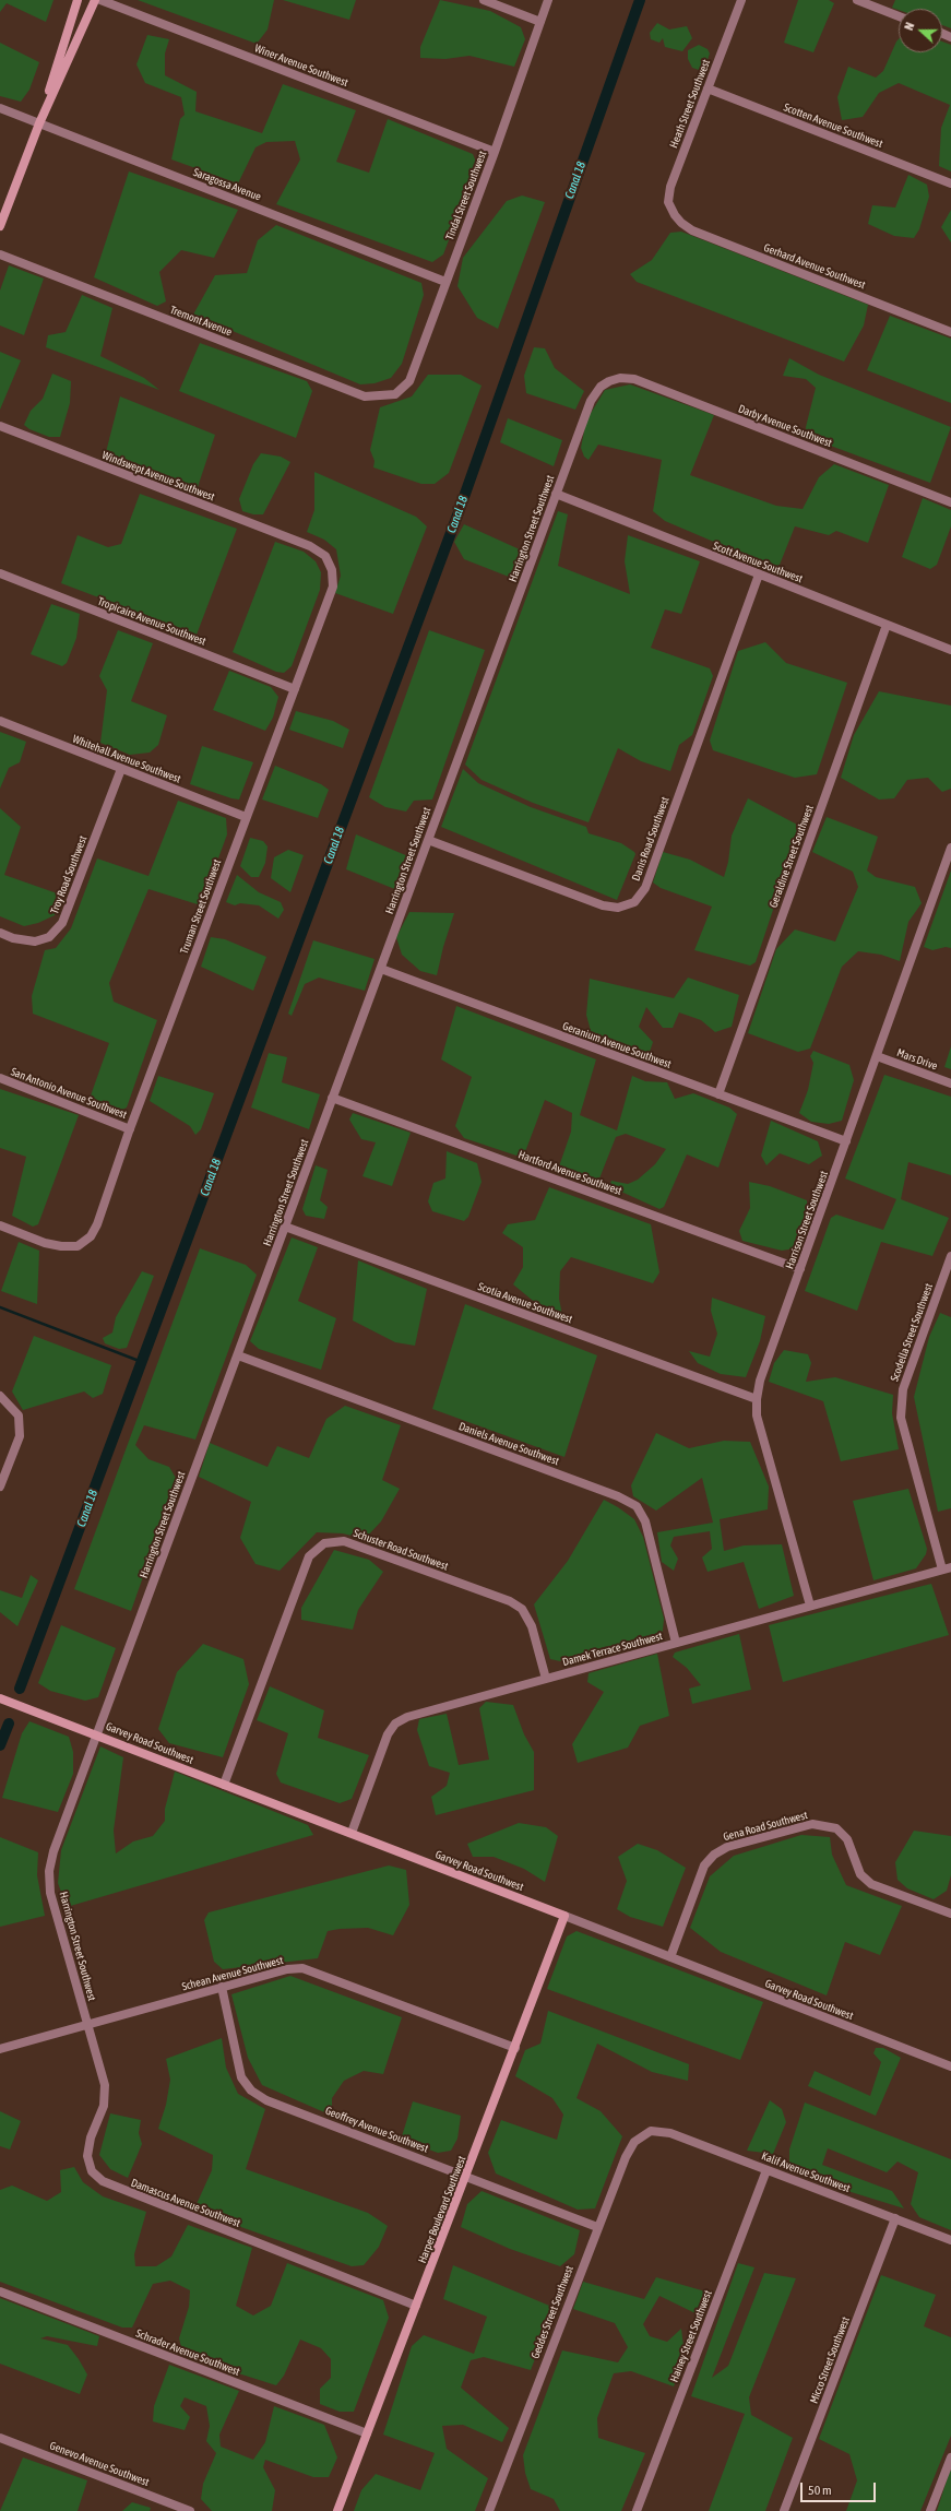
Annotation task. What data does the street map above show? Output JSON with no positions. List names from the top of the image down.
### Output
{
  "streets": {
    "street": [
      "Winer Avenue Southwest",
      "Heath Street Southwest",
      "Scotten Avenue Southwest",
      "Saragossa Avenue",
      "Tindal Street Southwest",
      "Gerhard Avenue Southwest",
      "Tremont Avenue",
      "Darby Avenue Southwest",
      "Windswept Avenue Southwest",
      "Harrington Street Southwest",
      "Scott Avenue Southwest",
      "Tropicaire Avenue Southwest",
      "Whitehall Avenue Southwest",
      "Danis Road Southwest",
      "Geraldine Street Southwest",
      "Troy Road Southwest",
      "Truman Street Southwest",
      "Geranium Avenue Southwest",
      "Mars Drive",
      "San Antonio Avenue Southwest",
      "Hartford Avenue Southwest",
      "Harrison Street Southwest",
      "Scotia Avenue Southwest",
      "Scodella Street Southwest",
      "Daniels Avenue Southwest",
      "Schuster Road Southwest",
      "Damek Terrace Southwest",
      "Garvey Road Southwest",
      "Gena Road Southwest",
      "Schean Avenue Southwest",
      "Geoffrey Avenue Southwest",
      "Kalif Avenue Southwest",
      "Damascus Avenue Southwest",
      "Harper Boulevard Southwest",
      "Geddes Street Southwest",
      "Hainey Street Southwest",
      "Schrader Avenue Southwest",
      "Micco Street Southwest",
      "Genevo Avenue Southwest"
    ]
  },
  "crossings": [
    ["Winer Avenue Southwest", "Tindal Street Southwest"],
    ["Heath Street Southwest", "Scotten Avenue Southwest"],
    ["Heath Street Southwest", "Gerhard Avenue Southwest"],
    ["Saragossa Avenue", "Tindal Street Southwest"],
    ["Tindal Street Southwest", "Tremont Avenue"],
    ["Darby Avenue Southwest", "Harrington Street Southwest"],
    ["Windswept Avenue Southwest", "Truman Street Southwest"],
    ["Harrington Street Southwest", "Scott Avenue Southwest"],
    ["Harrington Street Southwest", "Danis Road Southwest"],
    ["Harrington Street Southwest", "Geranium Avenue Southwest"],
    ["Harrington Street Southwest", "Hartford Avenue Southwest"],
    ["Harrington Street Southwest", "Scotia Avenue Southwest"],
    ["Harrington Street Southwest", "Daniels Avenue Southwest"],
    ["Harrington Street Southwest", "Garvey Road Southwest"],
    ["Harrington Street Southwest", "Schean Avenue Southwest"],
    ["Harrington Street Southwest", "Damascus Avenue Southwest"],
    ["Scott Avenue Southwest", "Danis Road Southwest"],
    ["Scott Avenue Southwest", "Geraldine Street Southwest"],
    ["Tropicaire Avenue Southwest", "Truman Street Southwest"],
    ["Whitehall Avenue Southwest", "Troy Road Southwest"],
    ["Whitehall Avenue Southwest", "Truman Street Southwest"],
    ["Geraldine Street Southwest", "Geranium Avenue Southwest"],
    ["Truman Street Southwest", "San Antonio Avenue Southwest"],
    ["Geranium Avenue Southwest", "Harrison Street Southwest"],
    ["Mars Drive", "Harrison Street Southwest"],
    ["Hartford Avenue Southwest", "Harrison Street Southwest"],
    ["Harrison Street Southwest", "Scotia Avenue Southwest"],
    ["Harrison Street Southwest", "Damek Terrace Southwest"],
    ["Scodella Street Southwest", "Damek Terrace Southwest"],
    ["Daniels Avenue Southwest", "Damek Terrace Southwest"],
    ["Schuster Road Southwest", "Damek Terrace Southwest"],
    ["Schuster Road Southwest", "Garvey Road Southwest"],
    ["Damek Terrace Southwest", "Garvey Road Southwest"],
    ["Garvey Road Southwest", "Gena Road Southwest"],
    ["Garvey Road Southwest", "Harper Boulevard Southwest"],
    ["Schean Avenue Southwest", "Geoffrey Avenue Southwest"],
    ["Schean Avenue Southwest", "Damascus Avenue Southwest"],
    ["Schean Avenue Southwest", "Harper Boulevard Southwest"],
    ["Geoffrey Avenue Southwest", "Harper Boulevard Southwest"],
    ["Geoffrey Avenue Southwest", "Geddes Street Southwest"],
    ["Kalif Avenue Southwest", "Geddes Street Southwest"],
    ["Kalif Avenue Southwest", "Hainey Street Southwest"],
    ["Kalif Avenue Southwest", "Micco Street Southwest"],
    ["Damascus Avenue Southwest", "Harper Boulevard Southwest"],
    ["Harper Boulevard Southwest", "Schrader Avenue Southwest"]
  ],
  "water": ["Canal 18"],
  "scale_bar": "50 m",
  "north": "left"
}
